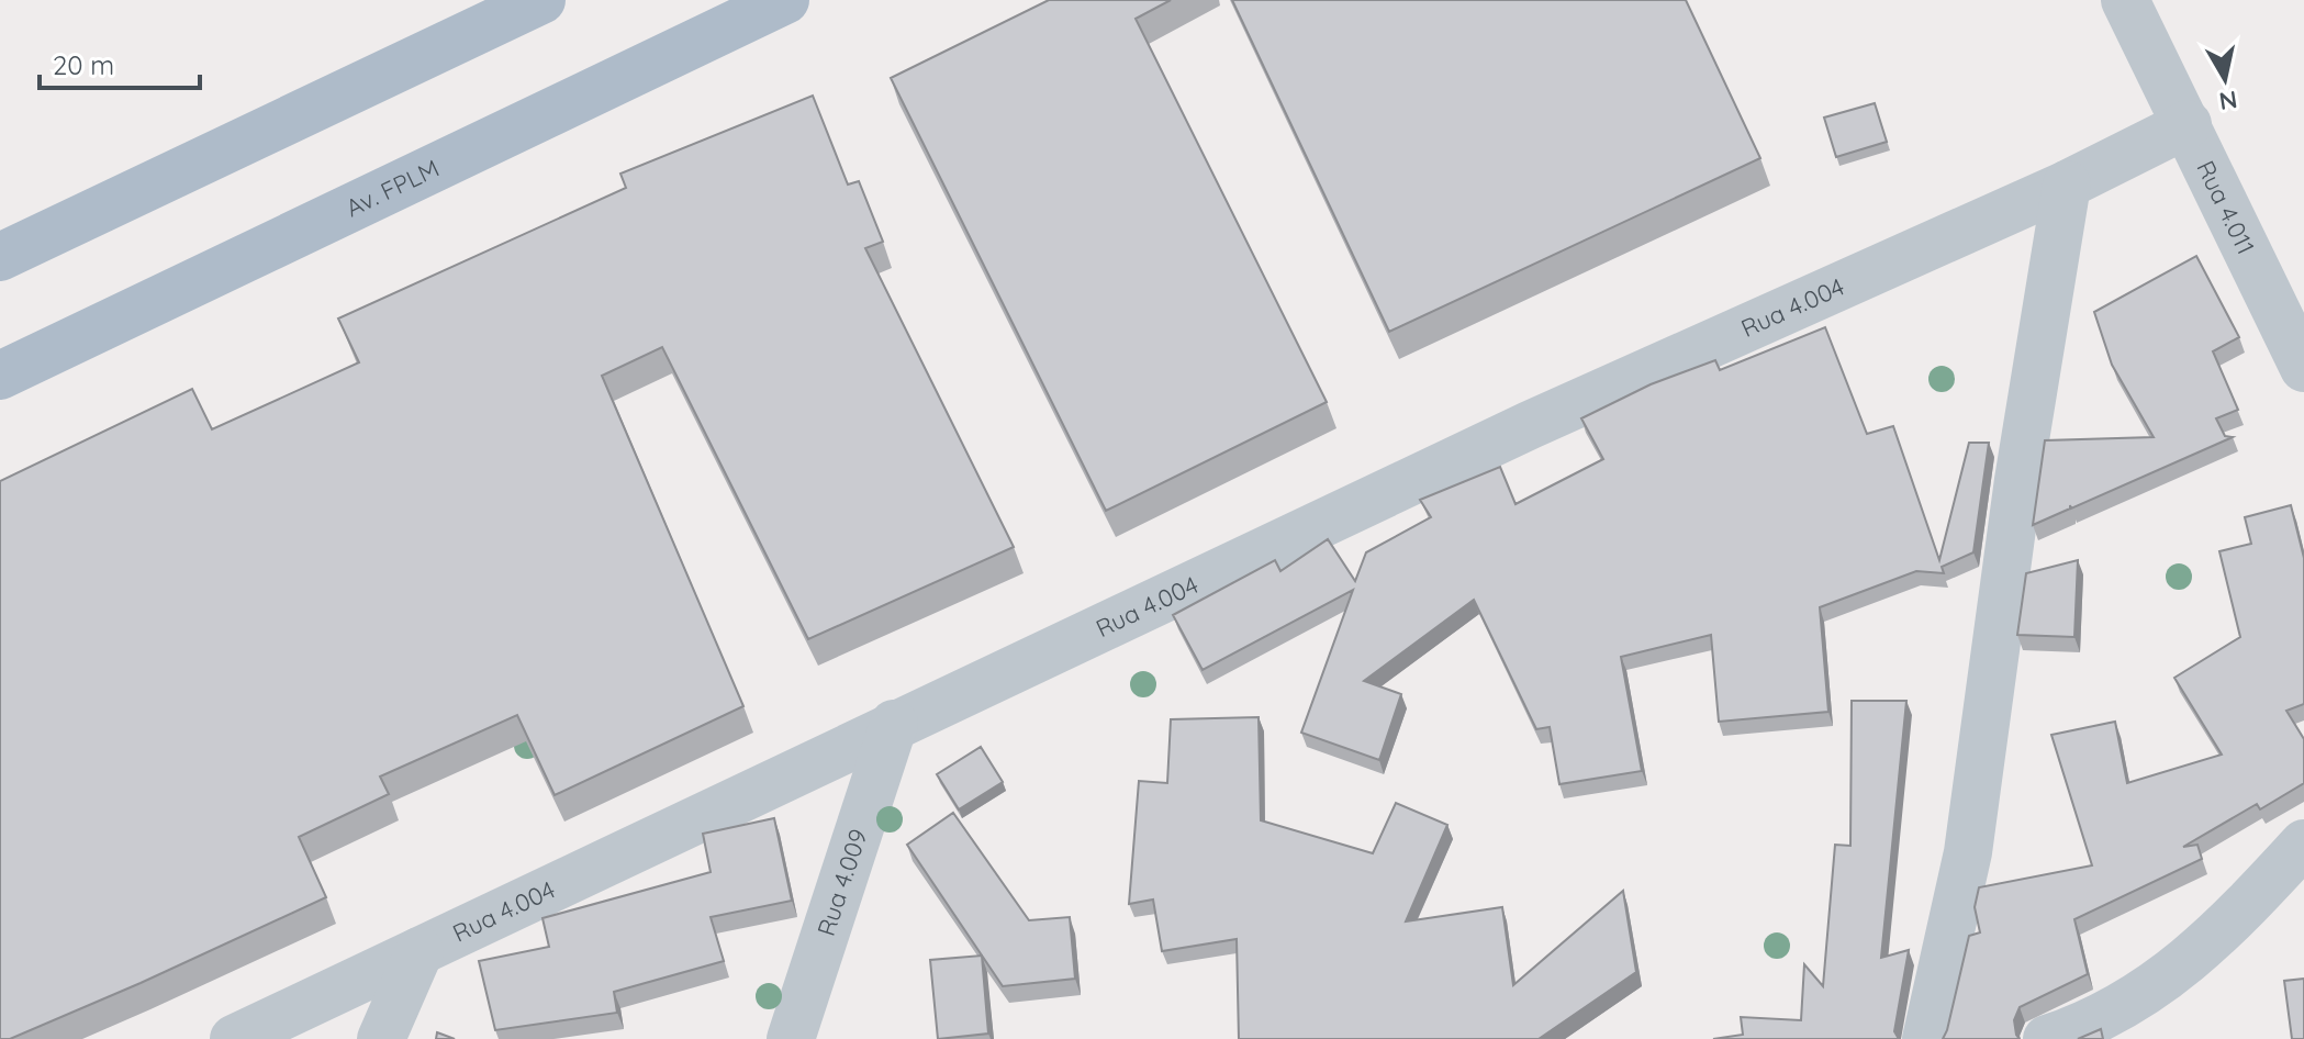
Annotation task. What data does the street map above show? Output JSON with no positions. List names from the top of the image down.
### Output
{
  "streets": {
    "main road": ["Av. FPLM"],
    "street": ["Rua 4.011", "Rua 4.004", "Rua 4.009"]
  },
  "crossings": [
    ["Rua 4.011", "Rua 4.004"],
    ["Rua 4.004", "Rua 4.009"]
  ],
  "scale_bar": "20 m",
  "north": "bottom"
}
